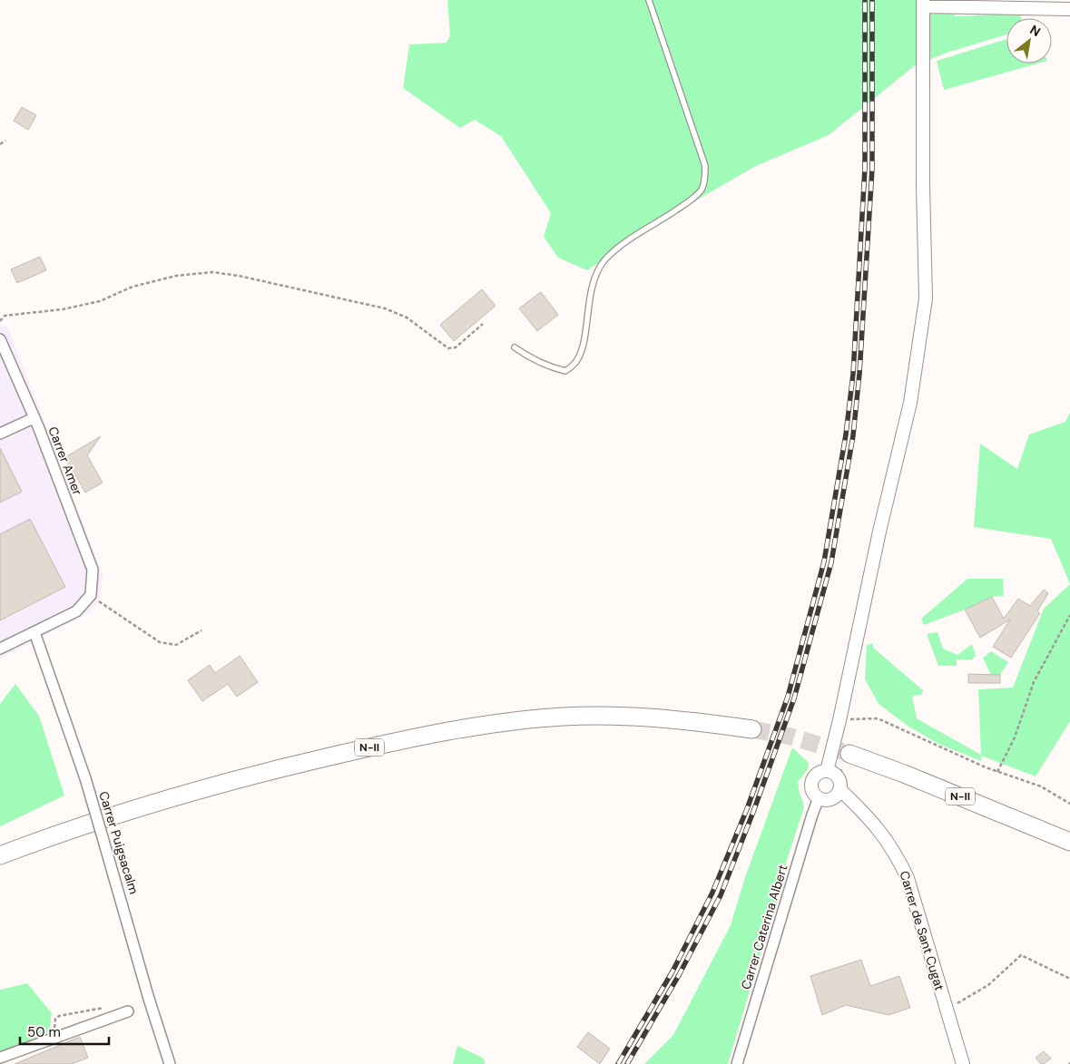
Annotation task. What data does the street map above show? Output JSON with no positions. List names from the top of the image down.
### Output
{
  "streets": {
    "highway": ["N-II"],
    "street": [
      "Carrer Amer",
      "Carrer Puigsacalm",
      "Carrer Caterina Albert",
      "Carrer de Sant Cugat"
    ]
  },
  "crossings": [
    ["Carrer Caterina Albert", "Carrer de Sant Cugat"]
  ],
  "scale_bar": "50 m",
  "north": "top right"
}
